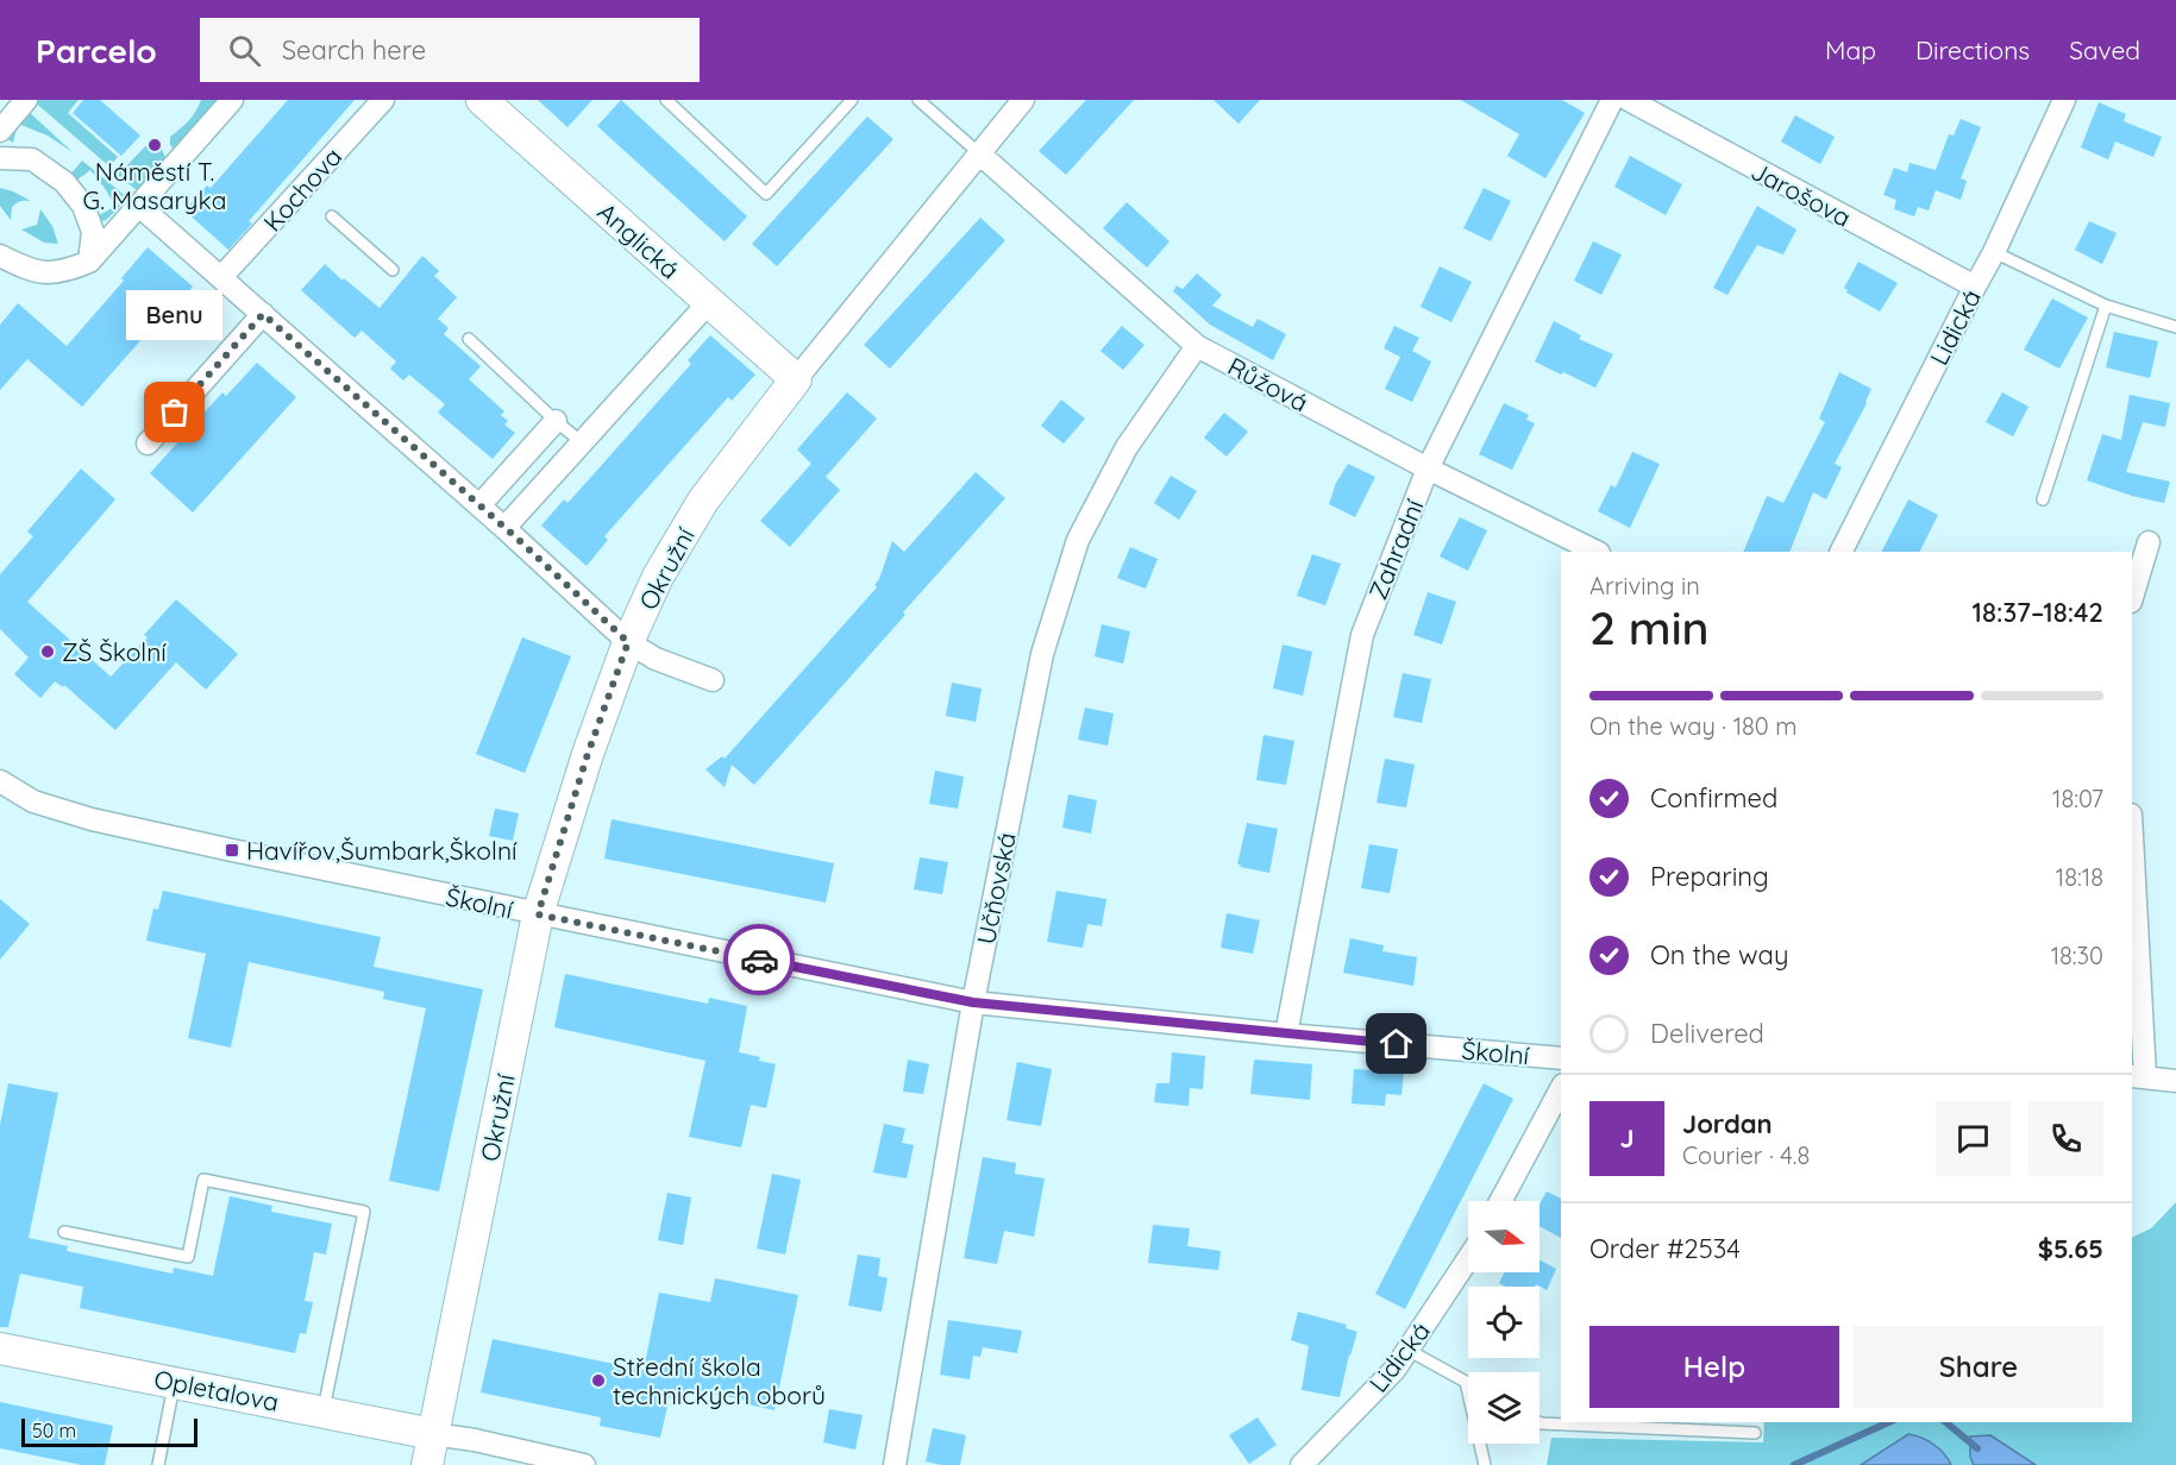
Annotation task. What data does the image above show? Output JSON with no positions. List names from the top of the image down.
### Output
{
  "streets": {
    "street": [
      "Kochova",
      "Jarošova",
      "Anglická",
      "Lidická",
      "Růžová",
      "Zahradní",
      "Okružní",
      "Učňovská",
      "Školní",
      "Opletalova"
    ]
  },
  "crossings": [
    ["Jarošova", "Lidická"],
    ["Anglická", "Okružní"],
    ["Růžová", "Zahradní"],
    ["Růžová", "Okružní"],
    ["Růžová", "Učňovská"],
    ["Zahradní", "Školní"],
    ["Okružní", "Školní"],
    ["Okružní", "Opletalova"],
    ["Učňovská", "Školní"]
  ],
  "places": {
    "other": [
      "Náměstí T. G. Masaryka",
      "Benu",
      "ZŠ Školní",
      "Střední škola technických oborů"
    ],
    "transit": ["Havířov,Šumbark,Školní"]
  },
  "scale_bar": "50 m",
  "north": "right",
  "page": {
    "header": "Parcelo",
    "search": "Search here",
    "nav": ["Map", "Directions", "Saved"],
    "bubble": "Benu",
    "heading": ["2 min", "Arriving in", "18:37–18:42"],
    "panel": [
      "Jordan",
      "Courier · 4.8",
      "Order #2534",
      "$5.65"
    ],
    "bar": "On the way · 180 m",
    "list": [
      ["Confirmed", "18:07"],
      ["Preparing", "18:18"],
      ["On the way", "18:30"],
      "Delivered"
    ],
    "round": "J",
    "buttons": ["Help", "Share"],
    "scale": "50 m"
  }
}
